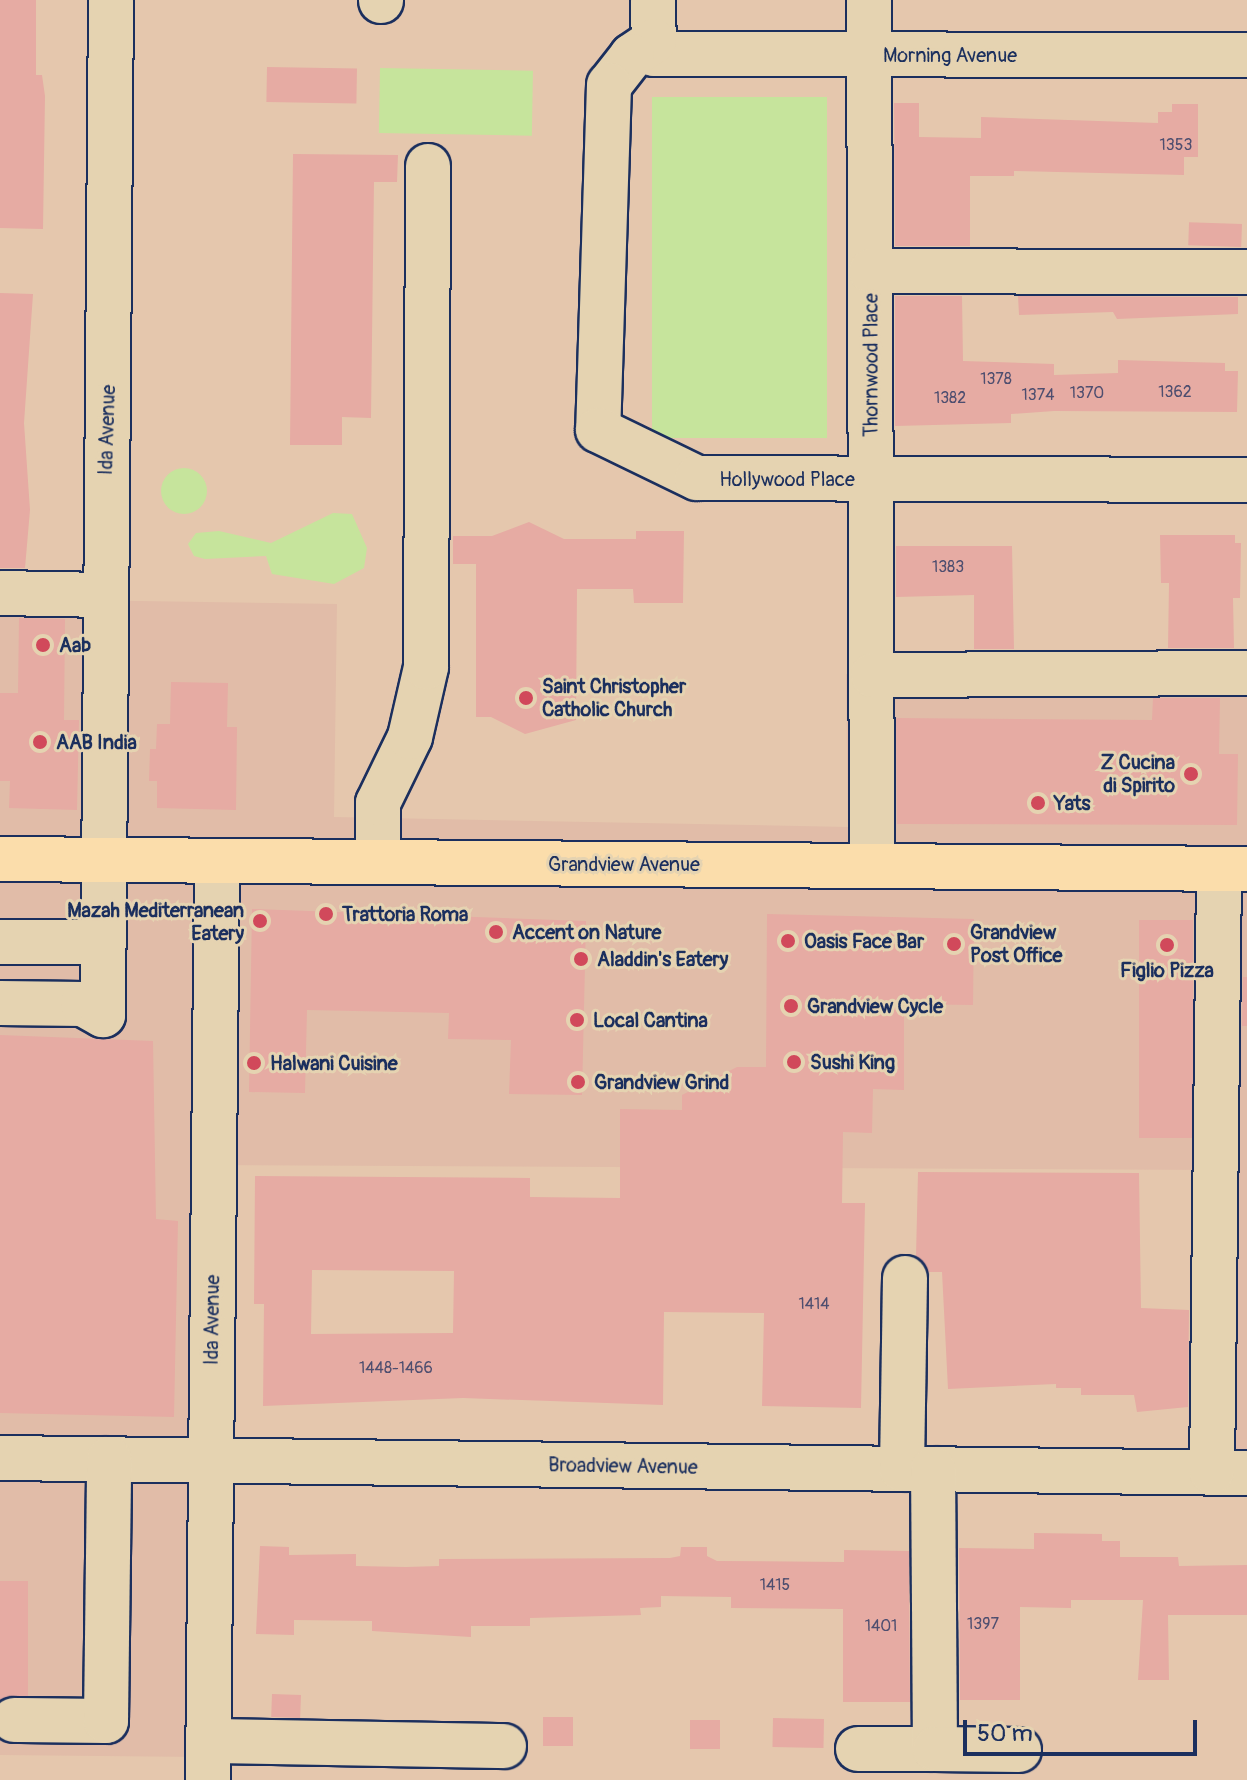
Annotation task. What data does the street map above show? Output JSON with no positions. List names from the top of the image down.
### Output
{
  "streets": {
    "main road": ["Grandview Avenue"],
    "street": [
      "Morning Avenue",
      "Thornwood Place",
      "Ida Avenue",
      "Hollywood Place",
      "Broadview Avenue"
    ]
  },
  "crossings": [
    ["Morning Avenue", "Thornwood Place"],
    ["Morning Avenue", "Hollywood Place"],
    ["Thornwood Place", "Hollywood Place"],
    ["Thornwood Place", "Grandview Avenue"],
    ["Ida Avenue", "Grandview Avenue"],
    ["Ida Avenue", "Broadview Avenue"]
  ],
  "places": [
    "Aab",
    "Saint Christopher Catholic Church",
    "AAB India",
    "Z Cucina di Spirito",
    "Yats",
    "Trattoria Roma",
    "Mazah Mediterranean Eatery",
    "Accent on Nature",
    "Oasis Face Bar",
    "Grandview Post Office",
    "Figlio Pizza",
    "Aladdin's Eatery",
    "Grandview Cycle",
    "Local Cantina",
    "Sushi King",
    "Halwani Cuisine",
    "Grandview Grind"
  ],
  "house_numbers": [
    "1353",
    "1378",
    "1362",
    "1370",
    "1374",
    "1382",
    "1383",
    "1414",
    "1448-1466",
    "1415",
    "1397",
    "1401"
  ],
  "scale_bar": "50 m"
}
